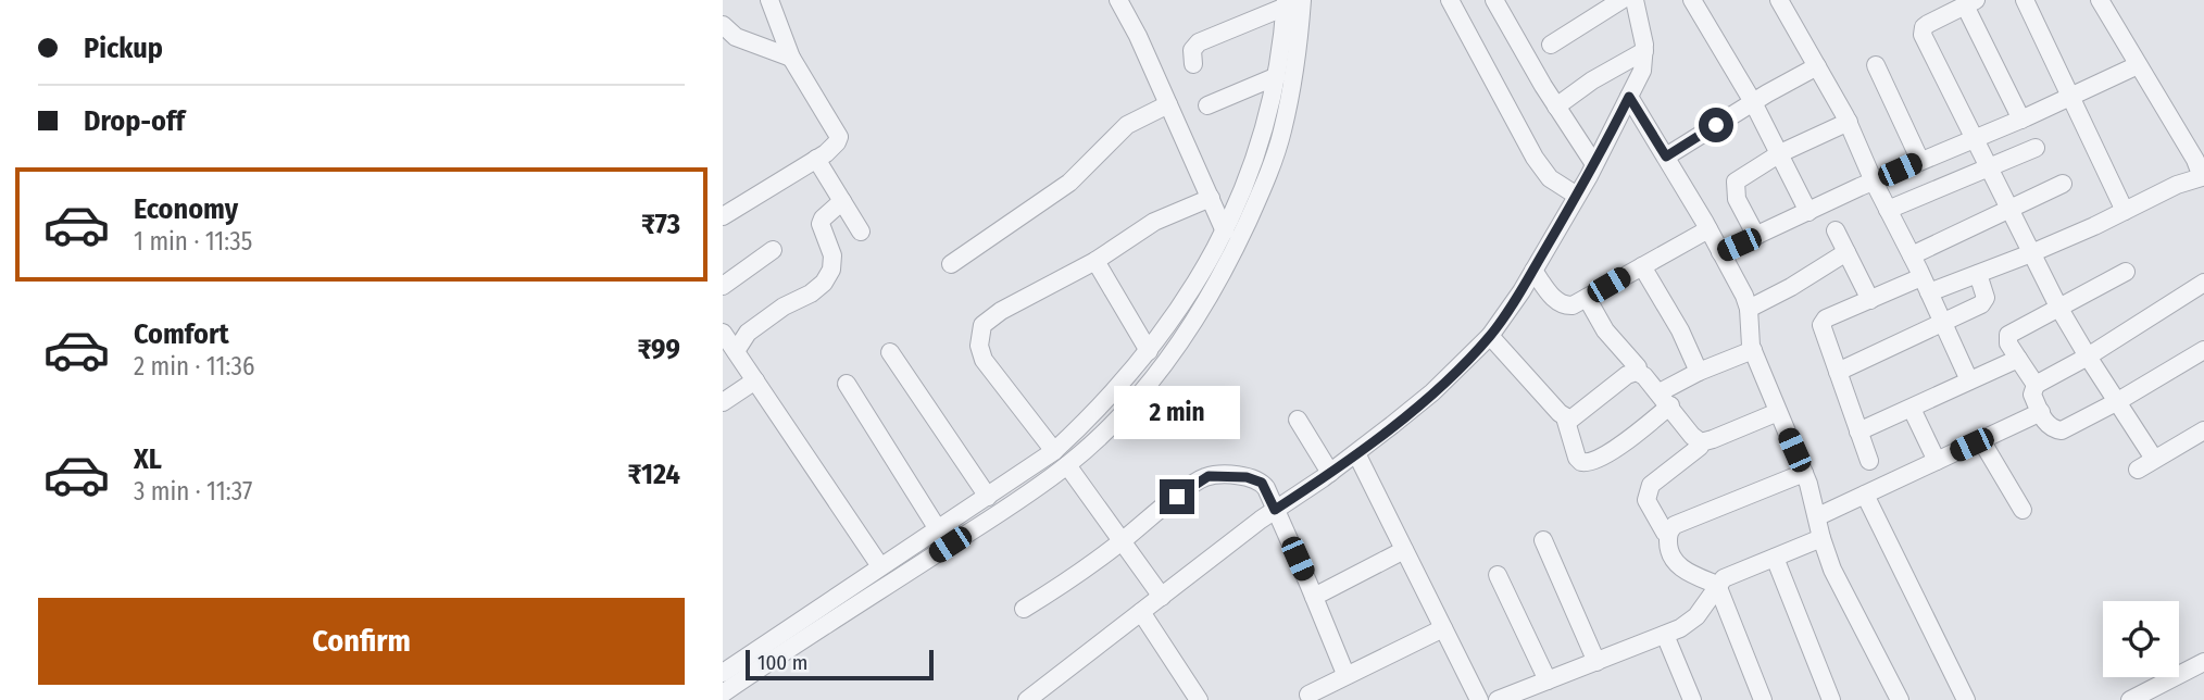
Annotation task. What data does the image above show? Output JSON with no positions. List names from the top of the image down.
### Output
{
  "scale_bar": "100 m",
  "page": {
    "banner": ["Pickup", "Drop-off"],
    "list": [
      {
        "name": "Economy",
        "note": "1 min · 11:35",
        "value": "₹73"
      },
      {
        "name": "Comfort",
        "note": "2 min · 11:36",
        "value": "₹99"
      },
      {
        "name": "XL",
        "note": "3 min · 11:37",
        "value": "₹124"
      }
    ],
    "bubble": "2 min",
    "buttons": "Confirm",
    "scale": "100 m"
  }
}
